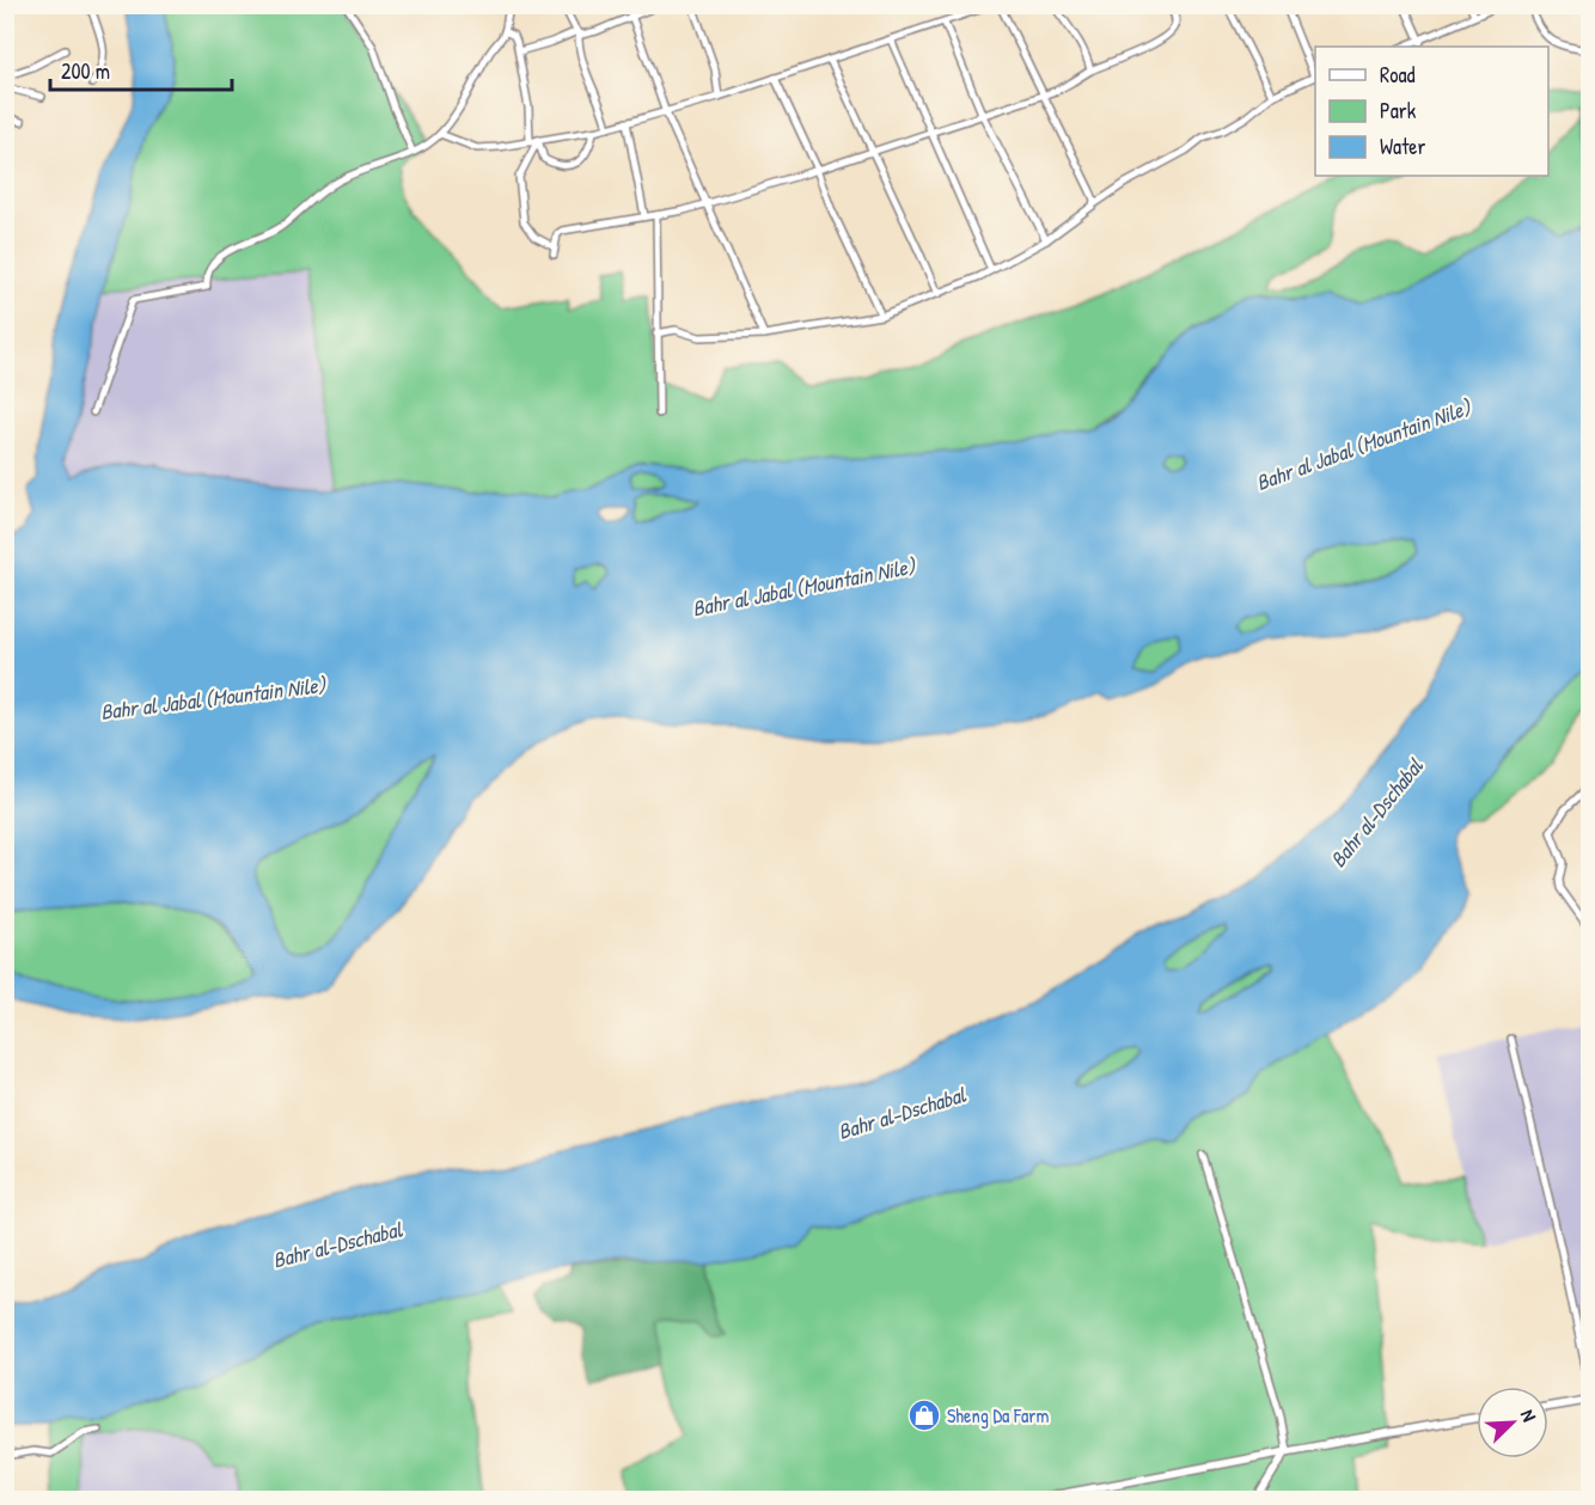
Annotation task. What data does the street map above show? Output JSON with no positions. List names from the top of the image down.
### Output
{
  "water": ["Bahr al Jabal (Mountain Nile)", "Bahr al-Dschabal"],
  "places": {
    "shop": ["Sheng Da Farm"]
  },
  "legend": ["Road", "Park", "Water"],
  "scale_bar": "200 m",
  "north": "top right"
}
